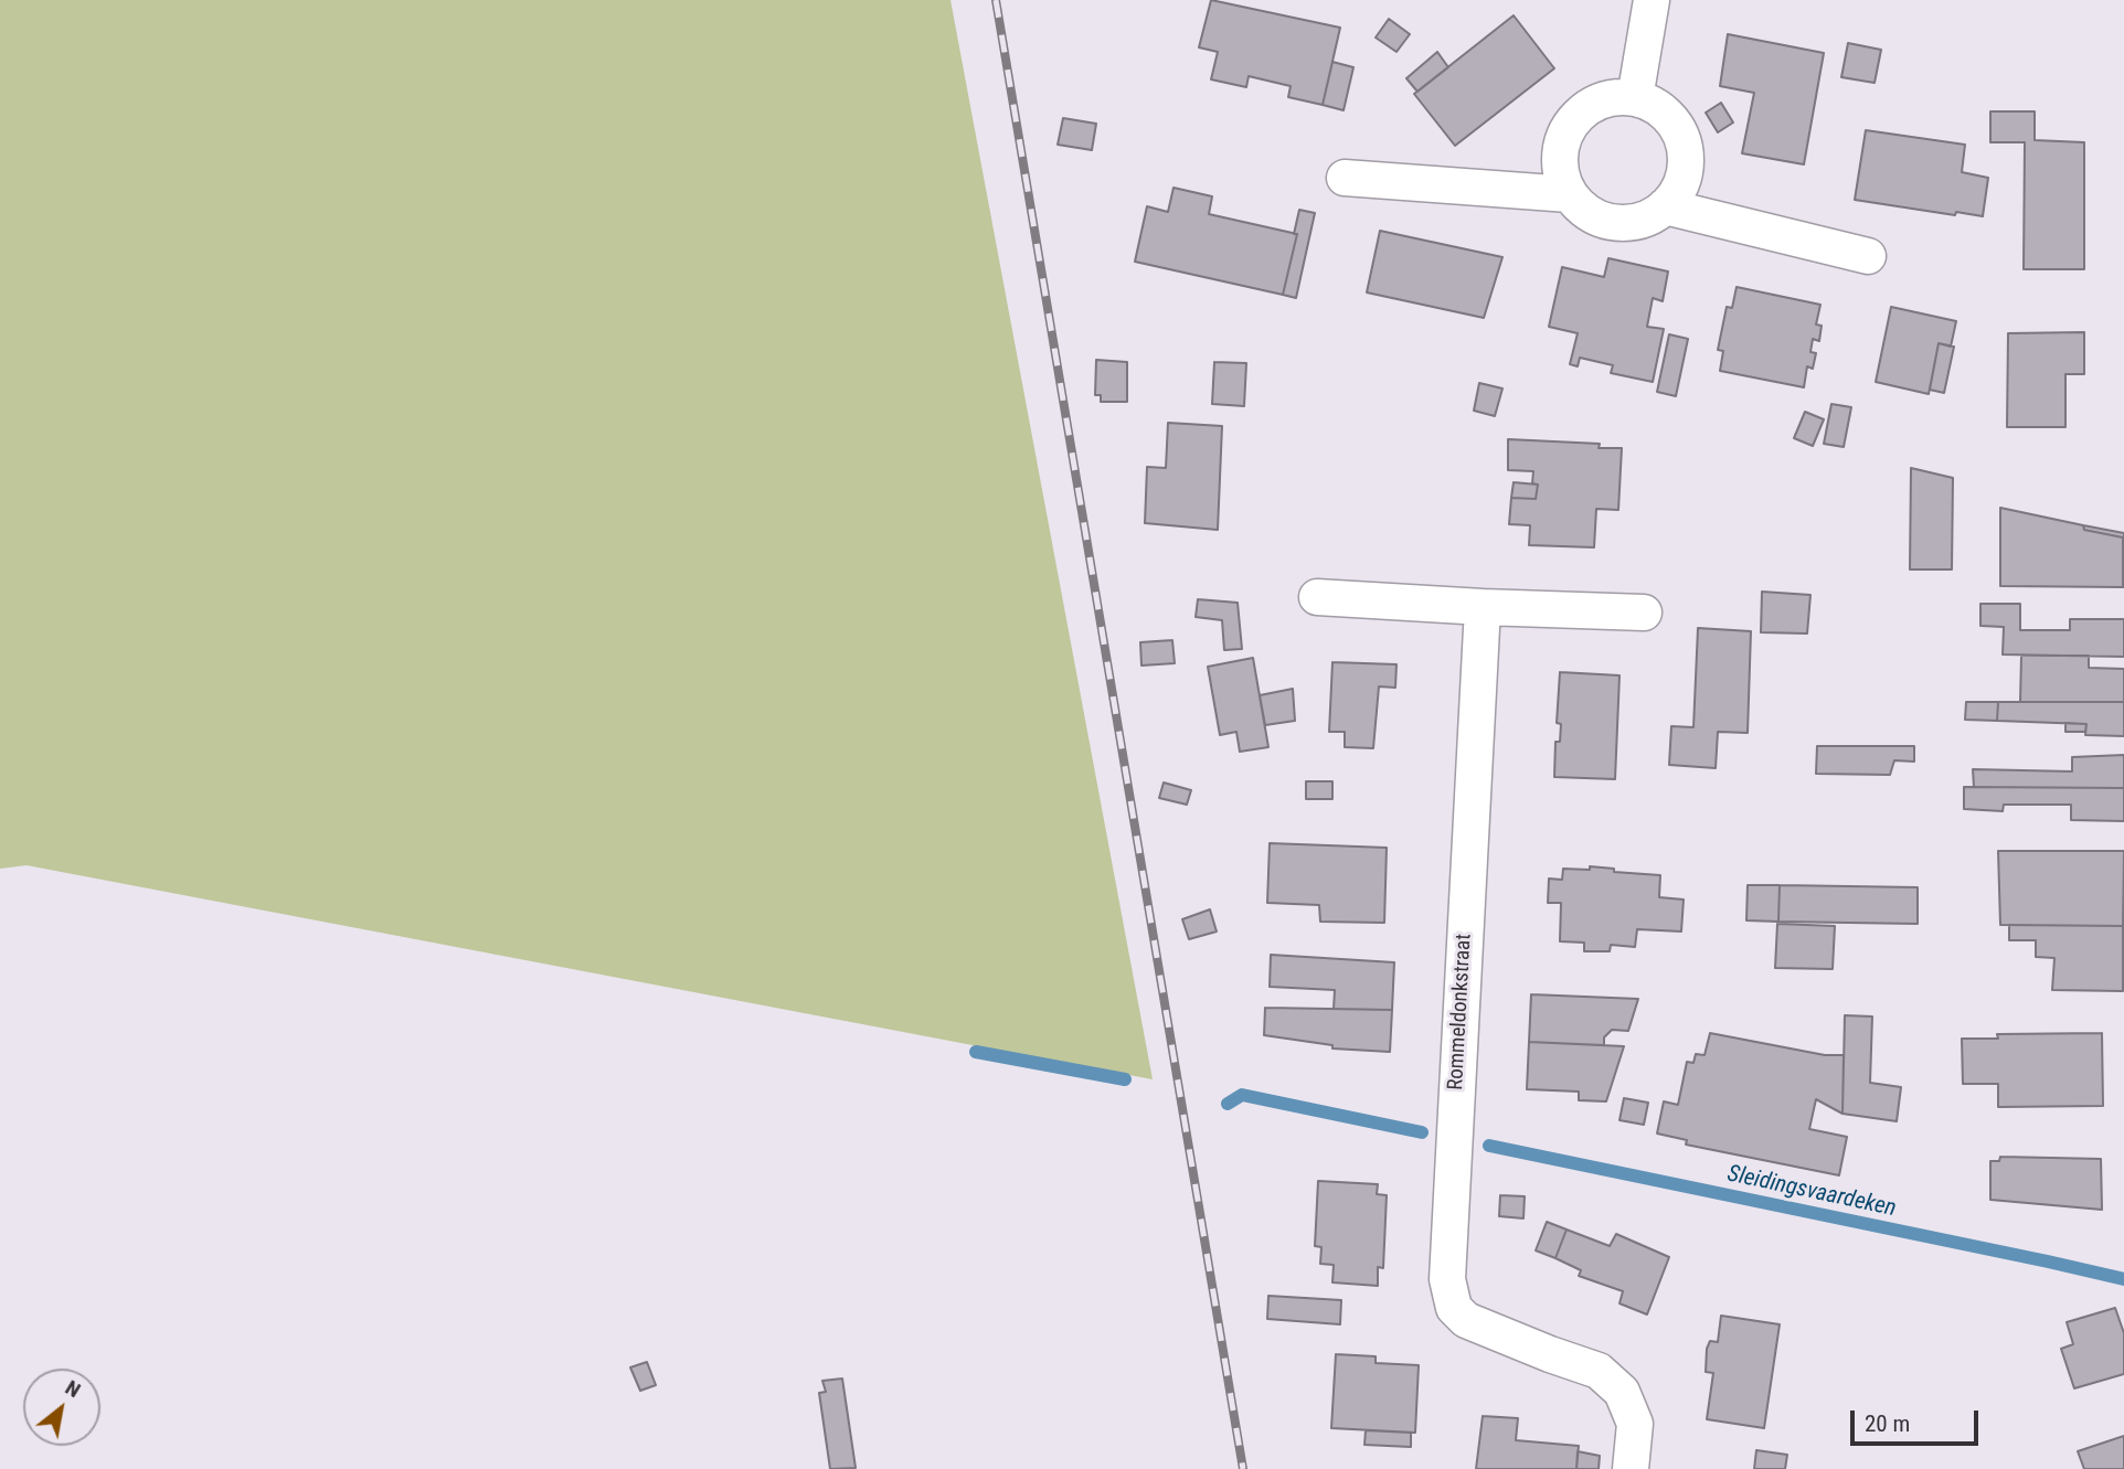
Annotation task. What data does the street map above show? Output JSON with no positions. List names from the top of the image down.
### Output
{
  "streets": {
    "street": ["Rommeldonkstraat"]
  },
  "water": ["Sleidingsvaardeken"],
  "scale_bar": "20 m",
  "north": "top right"
}
